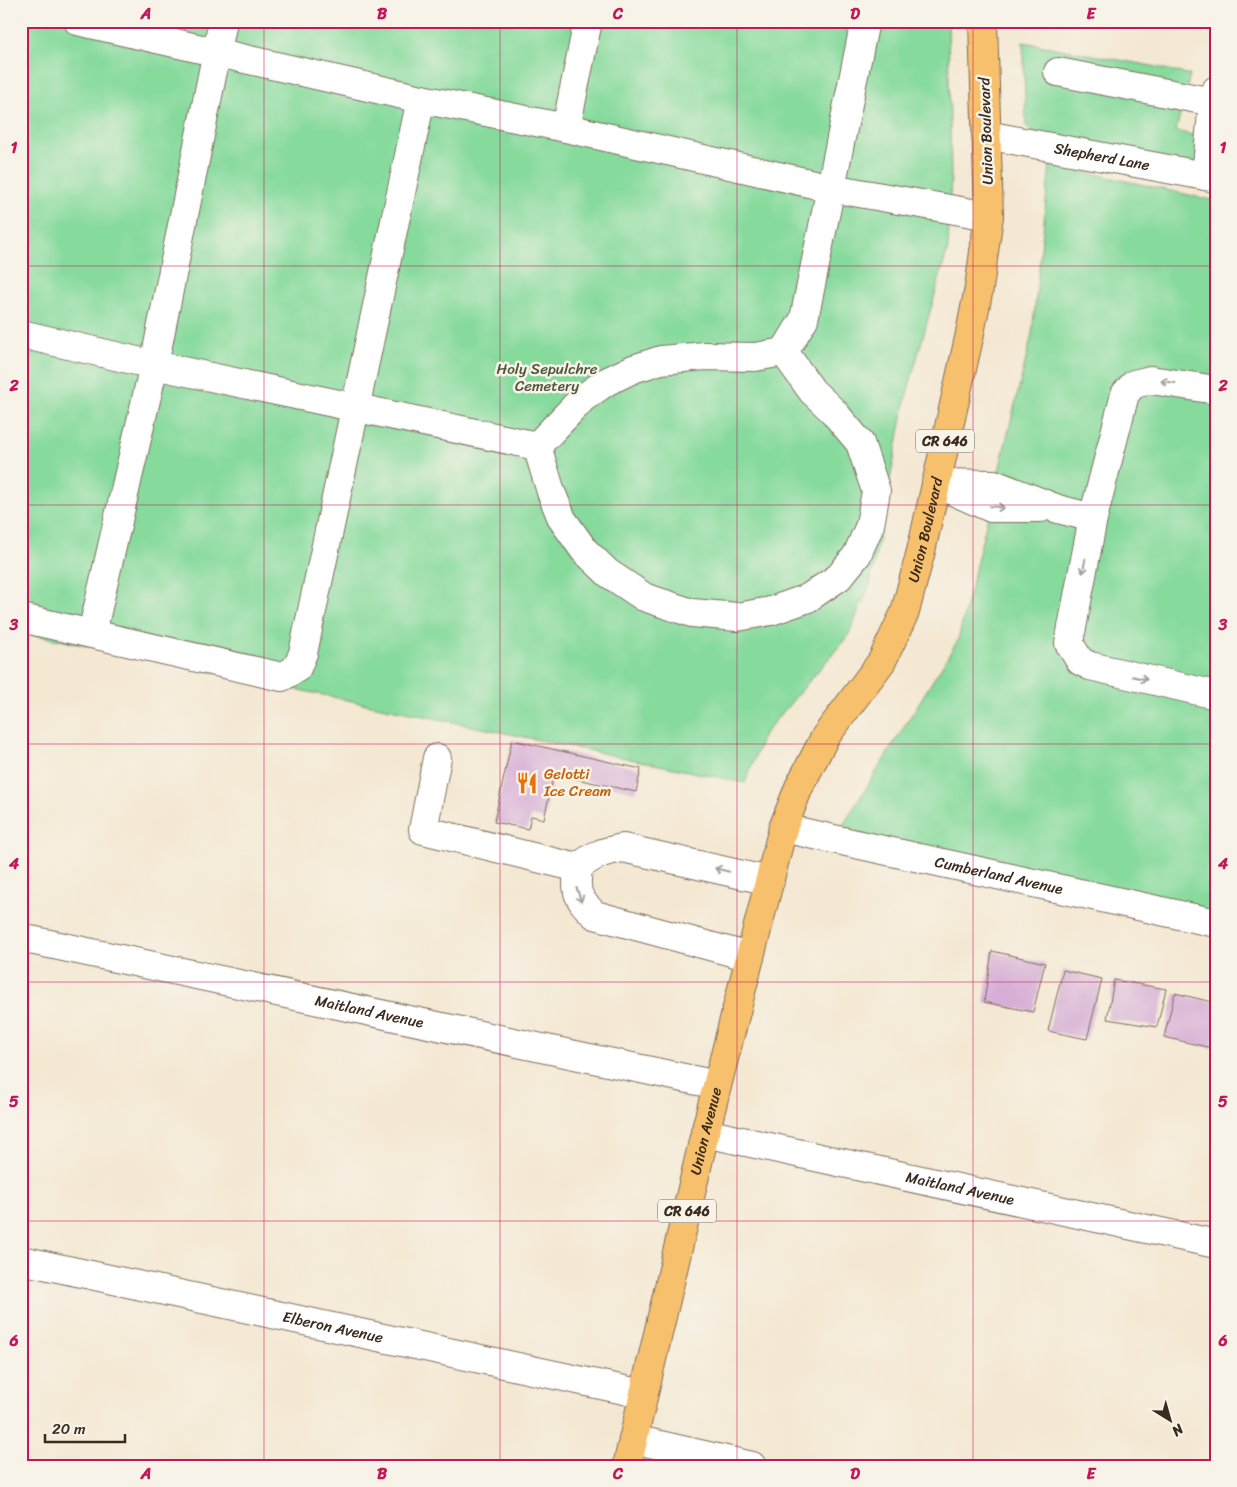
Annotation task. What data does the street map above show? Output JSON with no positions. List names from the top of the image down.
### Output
{
  "streets": {
    "main road": ["Union Boulevard", "CR 646", "Union Avenue"],
    "street": [
      "Shepherd Lane",
      "Cumberland Avenue",
      "Maitland Avenue",
      "Elberon Avenue"
    ]
  },
  "crossings": [
    ["Union Boulevard", "Shepherd Lane"],
    ["Union Boulevard", "Cumberland Avenue"],
    ["Union Boulevard", "Union Avenue"],
    ["Cumberland Avenue", "Union Avenue"],
    ["Maitland Avenue", "Union Avenue"],
    ["Union Avenue", "Elberon Avenue"]
  ],
  "parks": ["Holy Sepulchre Cemetery"],
  "places": {
    "restaurant": ["Gelotti Ice Cream"]
  },
  "scale_bar": "20 m",
  "north": "bottom right",
  "grid": {
    "columns": [
      "A",
      "B",
      "C",
      "D",
      "E"
    ],
    "rows": [
      "1",
      "2",
      "3",
      "4",
      "5",
      "6"
    ]
  }
}
